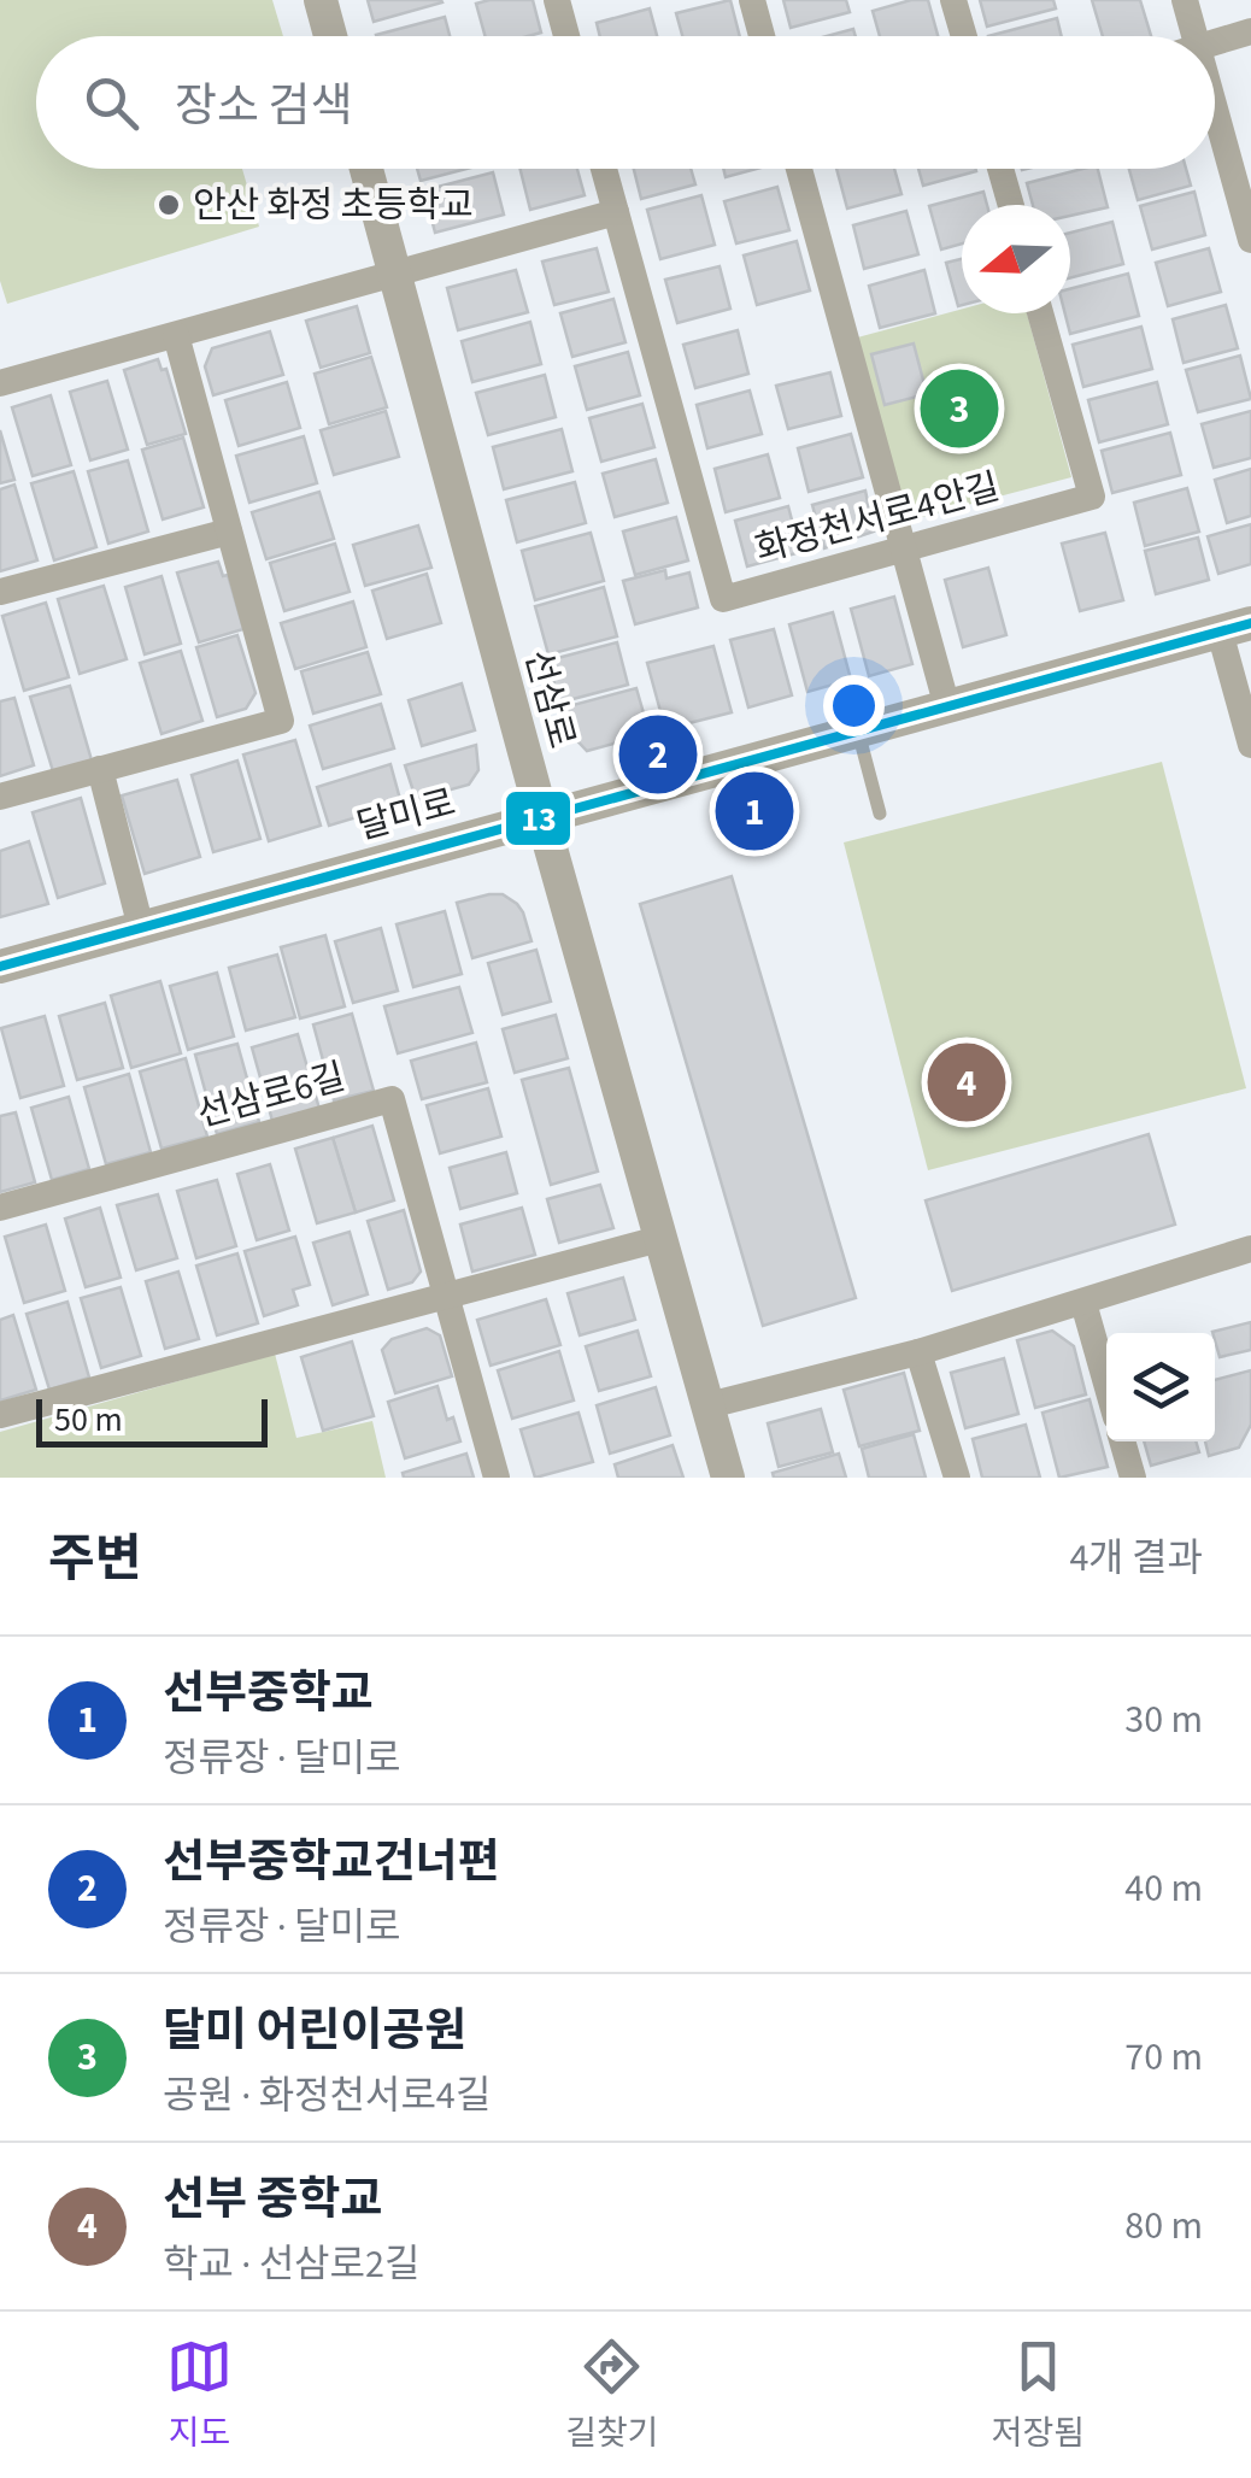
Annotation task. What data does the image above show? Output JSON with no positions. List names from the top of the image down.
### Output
{
  "streets": {
    "street": [
      "화정천서로4안길",
      "선삼로",
      "달미로",
      "선삼로6길"
    ]
  },
  "crossings": [
    ["선삼로", "달미로"]
  ],
  "places": ["안산 화정 초등학교"],
  "lines": ["transit line 13"],
  "scale_bar": "50 m",
  "north": "left",
  "page": {
    "search": "장소 검색",
    "pins": [
      "3",
      "2",
      "1",
      "4"
    ],
    "scale": "50 m",
    "heading": ["주변", "4개 결과"],
    "list": [
      {
        "mark": "1",
        "name": "선부중학교",
        "note": "정류장 · 달미로",
        "value": "30 m"
      },
      {
        "mark": "2",
        "name": "선부중학교건너편",
        "note": "정류장 · 달미로",
        "value": "40 m"
      },
      {
        "mark": "3",
        "name": "달미 어린이공원",
        "note": "공원 · 화정천서로4길",
        "value": "70 m"
      },
      {
        "mark": "4",
        "name": "선부 중학교",
        "note": "학교 · 선삼로2길",
        "value": "80 m"
      }
    ],
    "nav": ["지도", "길찾기", "저장됨"]
  }
}
